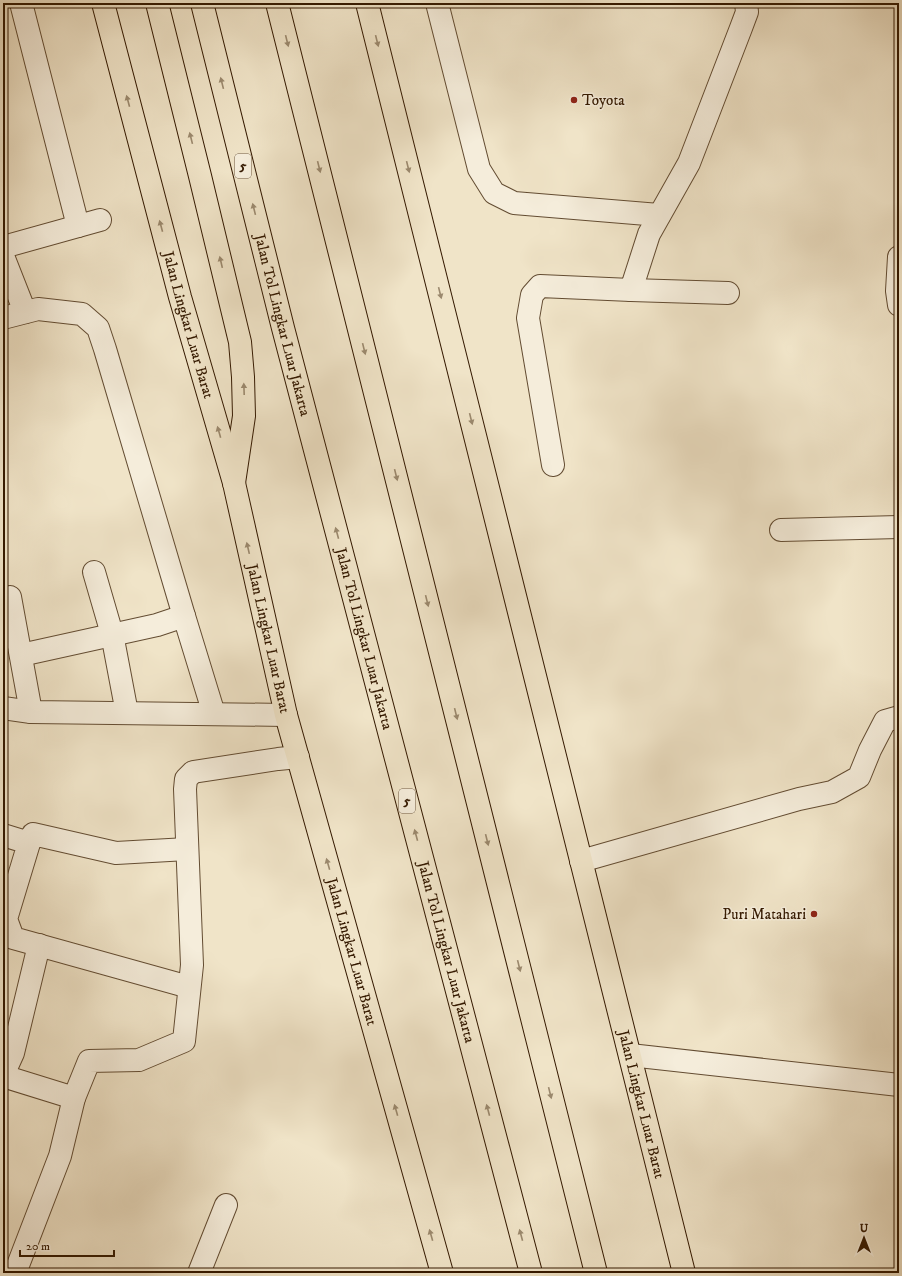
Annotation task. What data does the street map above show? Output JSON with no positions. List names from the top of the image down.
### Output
{
  "streets": {
    "main road": ["5", "Jalan Lingkar Luar Barat", "Jalan Tol Lingkar Luar Jakarta"]
  },
  "places": ["Toyota", "Puri Matahari"],
  "scale_bar": "20 m",
  "north": "top"
}
